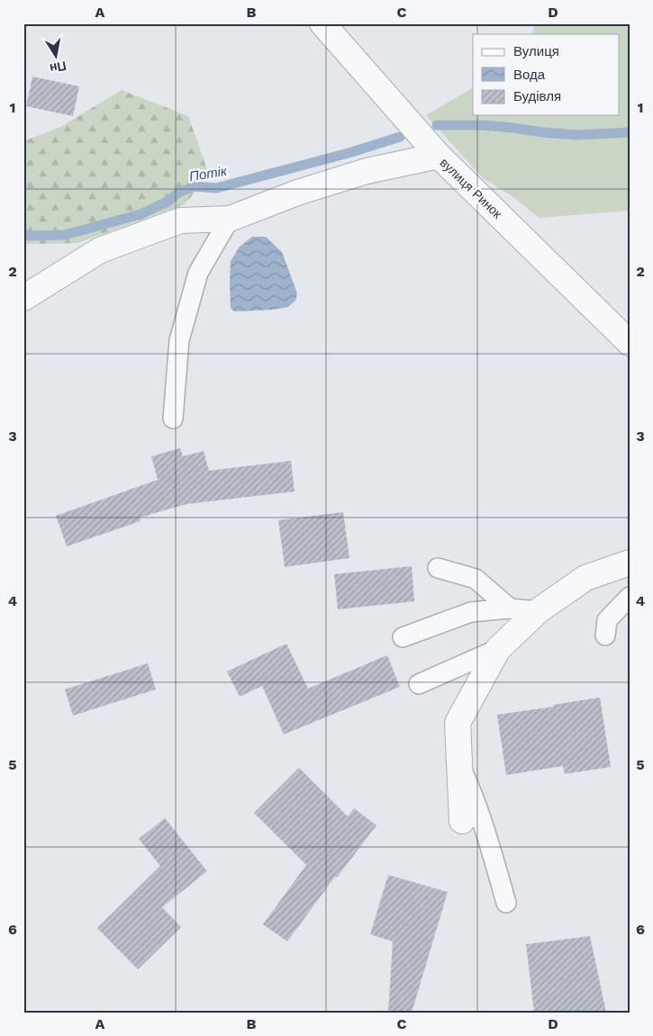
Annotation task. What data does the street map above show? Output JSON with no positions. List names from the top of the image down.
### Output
{
  "streets": {
    "street": ["вулиця Ринок"]
  },
  "water": ["Потік"],
  "legend": ["Вулиця", "Вода", "Будівля"],
  "north": "bottom",
  "grid": {
    "columns": [
      "A",
      "B",
      "C",
      "D"
    ],
    "rows": [
      "1",
      "2",
      "3",
      "4",
      "5",
      "6"
    ]
  }
}
